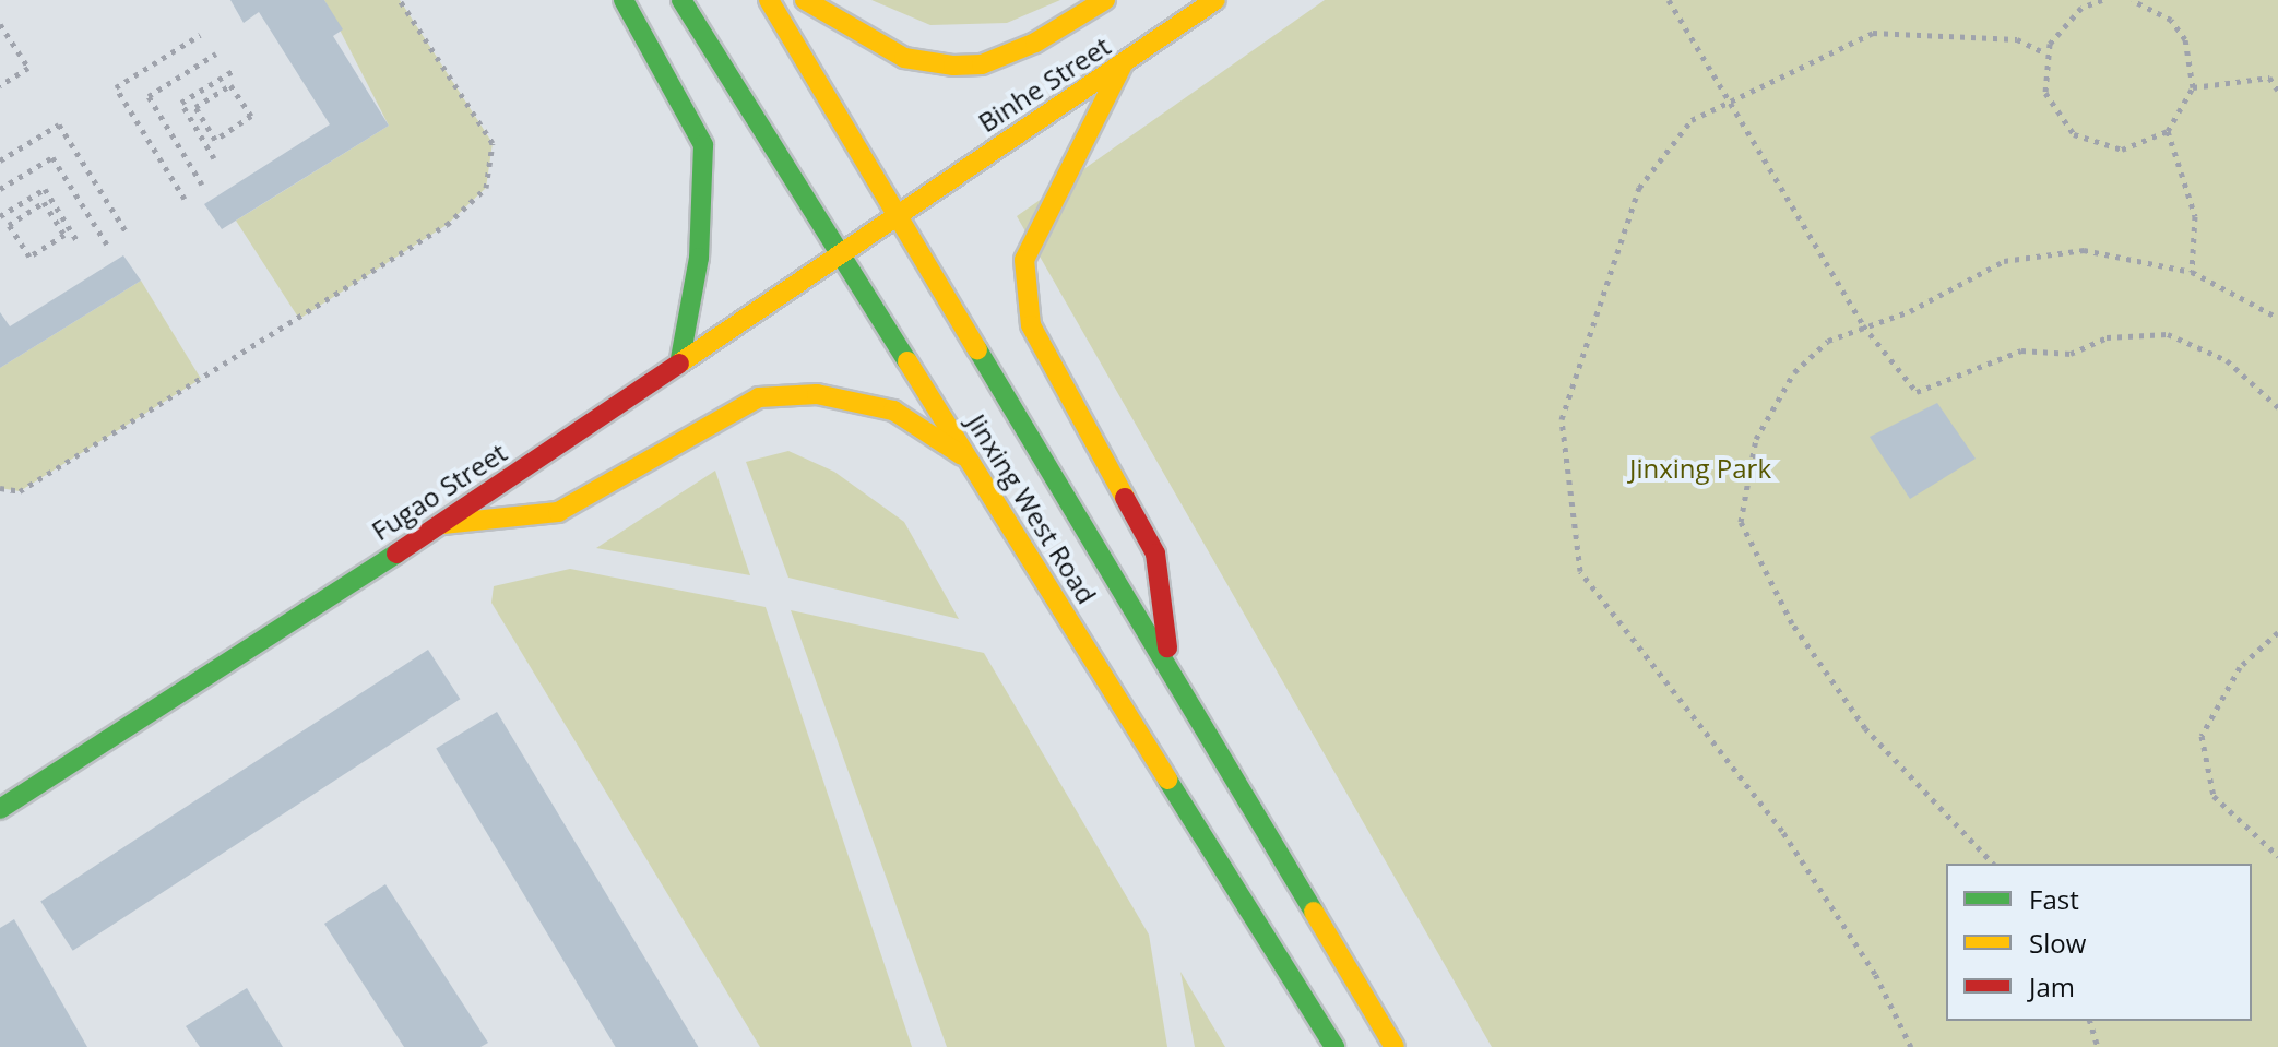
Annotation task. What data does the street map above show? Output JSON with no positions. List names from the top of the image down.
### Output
{
  "streets": {
    "main road": ["Binhe Street", "Fugao Street", "Jinxing West Road"]
  },
  "crossings": [
    ["Binhe Street", "Fugao Street"],
    ["Binhe Street", "Jinxing West Road"],
    ["Fugao Street", "Jinxing West Road"]
  ],
  "parks": ["Jinxing Park"],
  "legend": ["Fast", "Slow", "Jam"]
}
